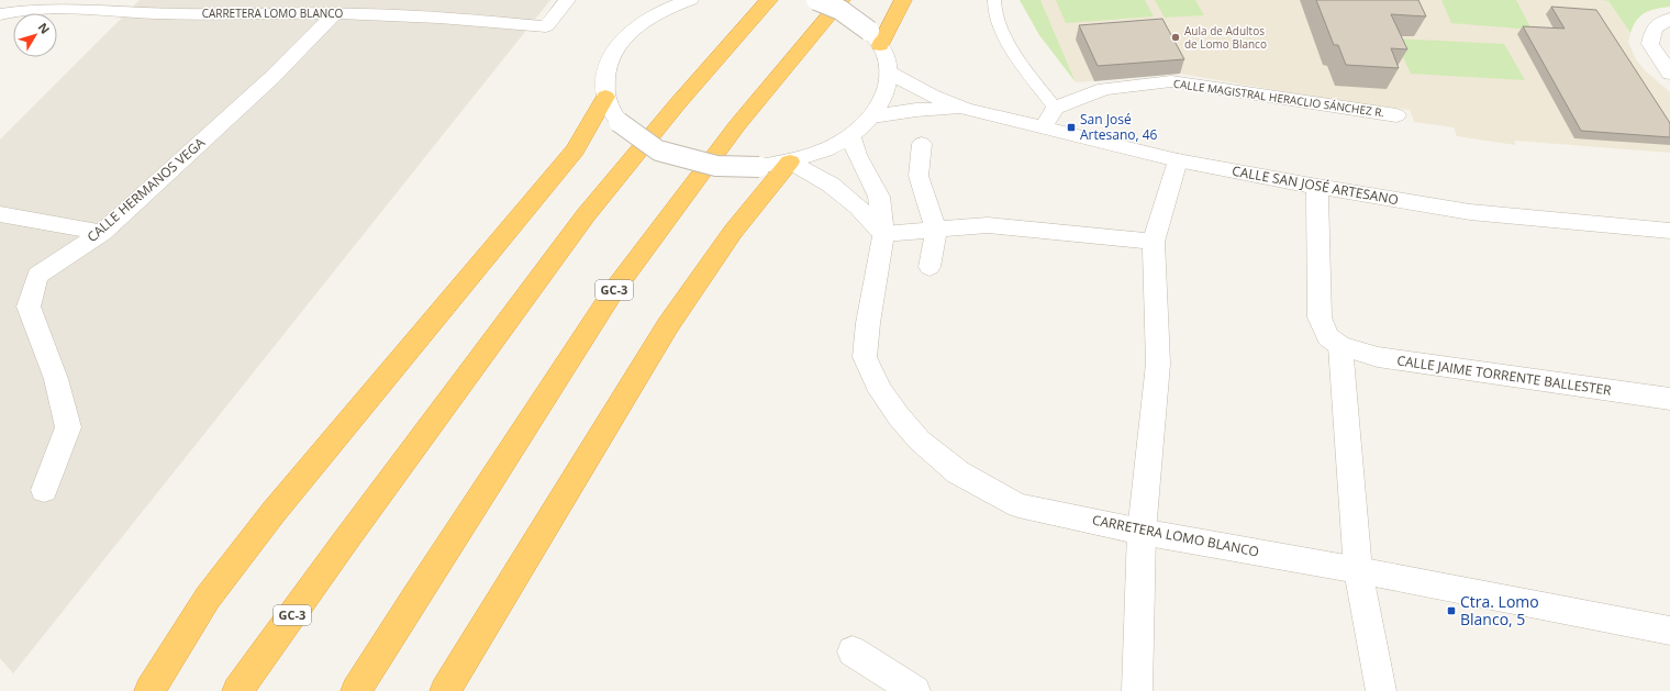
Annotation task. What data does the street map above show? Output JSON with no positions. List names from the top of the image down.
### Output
{
  "streets": {
    "highway": ["GC-3"],
    "street": [
      "CARRETERA LOMO BLANCO",
      "CALLE MAGISTRAL HERACLIO SÁNCHEZ R.",
      "CALLE SAN JOSÉ ARTESANO",
      "CALLE HERMANOS VEGA",
      "CALLE JAIME TORRENTE BALLESTER"
    ]
  },
  "crossings": [
    ["CARRETERA LOMO BLANCO", "CALLE HERMANOS VEGA"]
  ],
  "places": {
    "other": ["Aula de Adultos de Lomo Blanco"],
    "transit": ["San José Artesano, 46", "Ctra. Lomo Blanco, 5"]
  },
  "north": "top right"
}
